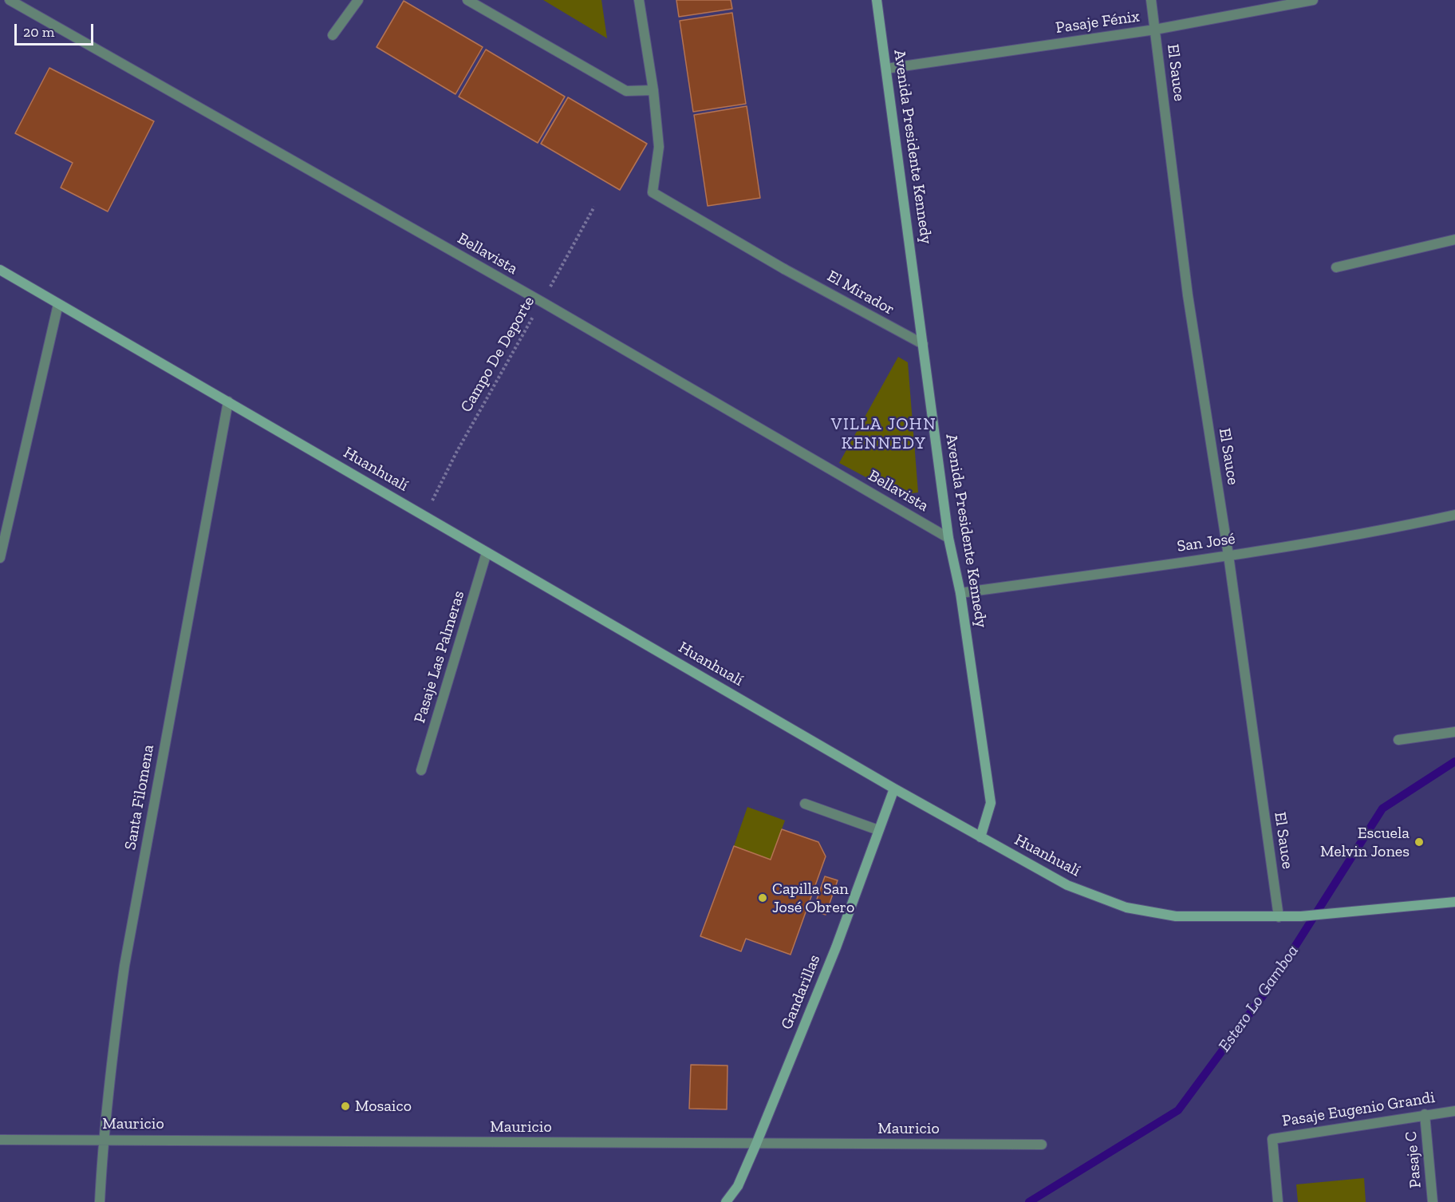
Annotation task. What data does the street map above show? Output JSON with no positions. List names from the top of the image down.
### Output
{
  "streets": {
    "street": [
      "Pasaje Fénix",
      "El Sauce",
      "Avenida Presidente Kennedy",
      "Bellavista",
      "El Mirador",
      "Huanhualí",
      "San José",
      "Pasaje Las Palmeras",
      "Santa Filomena",
      "Gandarillas",
      "Pasaje Eugenio Grandi",
      "Mauricio",
      "Pasaje C"
    ],
    "path": ["Campo De Deporte"]
  },
  "crossings": [
    ["Pasaje Fénix", "El Sauce"],
    ["Pasaje Fénix", "Avenida Presidente Kennedy"],
    ["El Sauce", "Huanhualí"],
    ["El Sauce", "San José"],
    ["Avenida Presidente Kennedy", "Bellavista"],
    ["Avenida Presidente Kennedy", "El Mirador"],
    ["Avenida Presidente Kennedy", "Huanhualí"],
    ["Avenida Presidente Kennedy", "San José"],
    ["Bellavista", "Campo De Deporte"],
    ["Campo De Deporte", "Huanhualí"],
    ["Huanhualí", "Pasaje Las Palmeras"],
    ["Huanhualí", "Santa Filomena"],
    ["Huanhualí", "Gandarillas"],
    ["Santa Filomena", "Mauricio"],
    ["Gandarillas", "Mauricio"],
    ["Pasaje Eugenio Grandi", "Pasaje C"]
  ],
  "districts": ["VILLA JOHN KENNEDY"],
  "water": ["Estero Lo Gamboa"],
  "places": ["Escuela Melvin Jones", "Capilla San José Obrero", "Mosaico"],
  "scale_bar": "20 m"
}
